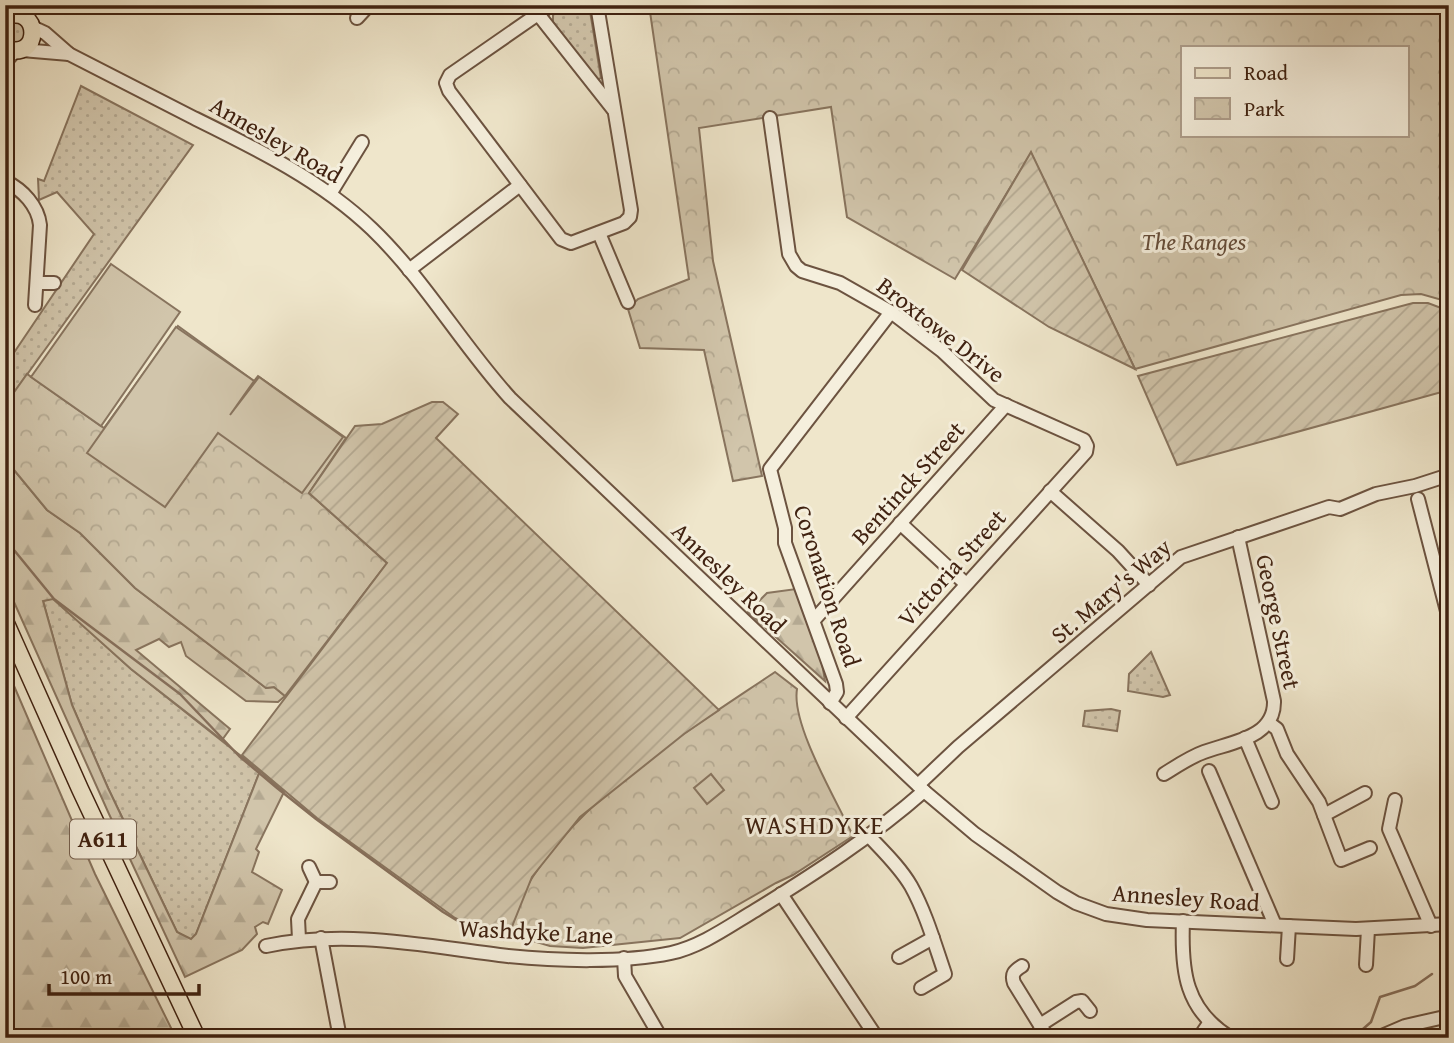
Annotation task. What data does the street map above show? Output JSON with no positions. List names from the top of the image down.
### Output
{
  "streets": {
    "main road": ["A611"],
    "street": [
      "Annesley Road",
      "Broxtowe Drive",
      "Bentinck Street",
      "Victoria Street",
      "Coronation Road",
      "St. Mary's Way",
      "George Street",
      "Washdyke Lane"
    ]
  },
  "crossings": [
    ["Annesley Road", "Victoria Street"],
    ["Annesley Road", "Coronation Road"],
    ["Annesley Road", "St. Mary's Way"],
    ["Annesley Road", "Washdyke Lane"],
    ["Broxtowe Drive", "Bentinck Street"],
    ["Broxtowe Drive", "Victoria Street"],
    ["Broxtowe Drive", "Coronation Road"],
    ["Bentinck Street", "Coronation Road"],
    ["St. Mary's Way", "George Street"],
    ["St. Mary's Way", "Washdyke Lane"]
  ],
  "districts": ["WASHDYKE"],
  "parks": ["The Ranges"],
  "legend": ["Road", "Park"],
  "scale_bar": "100 m"
}
